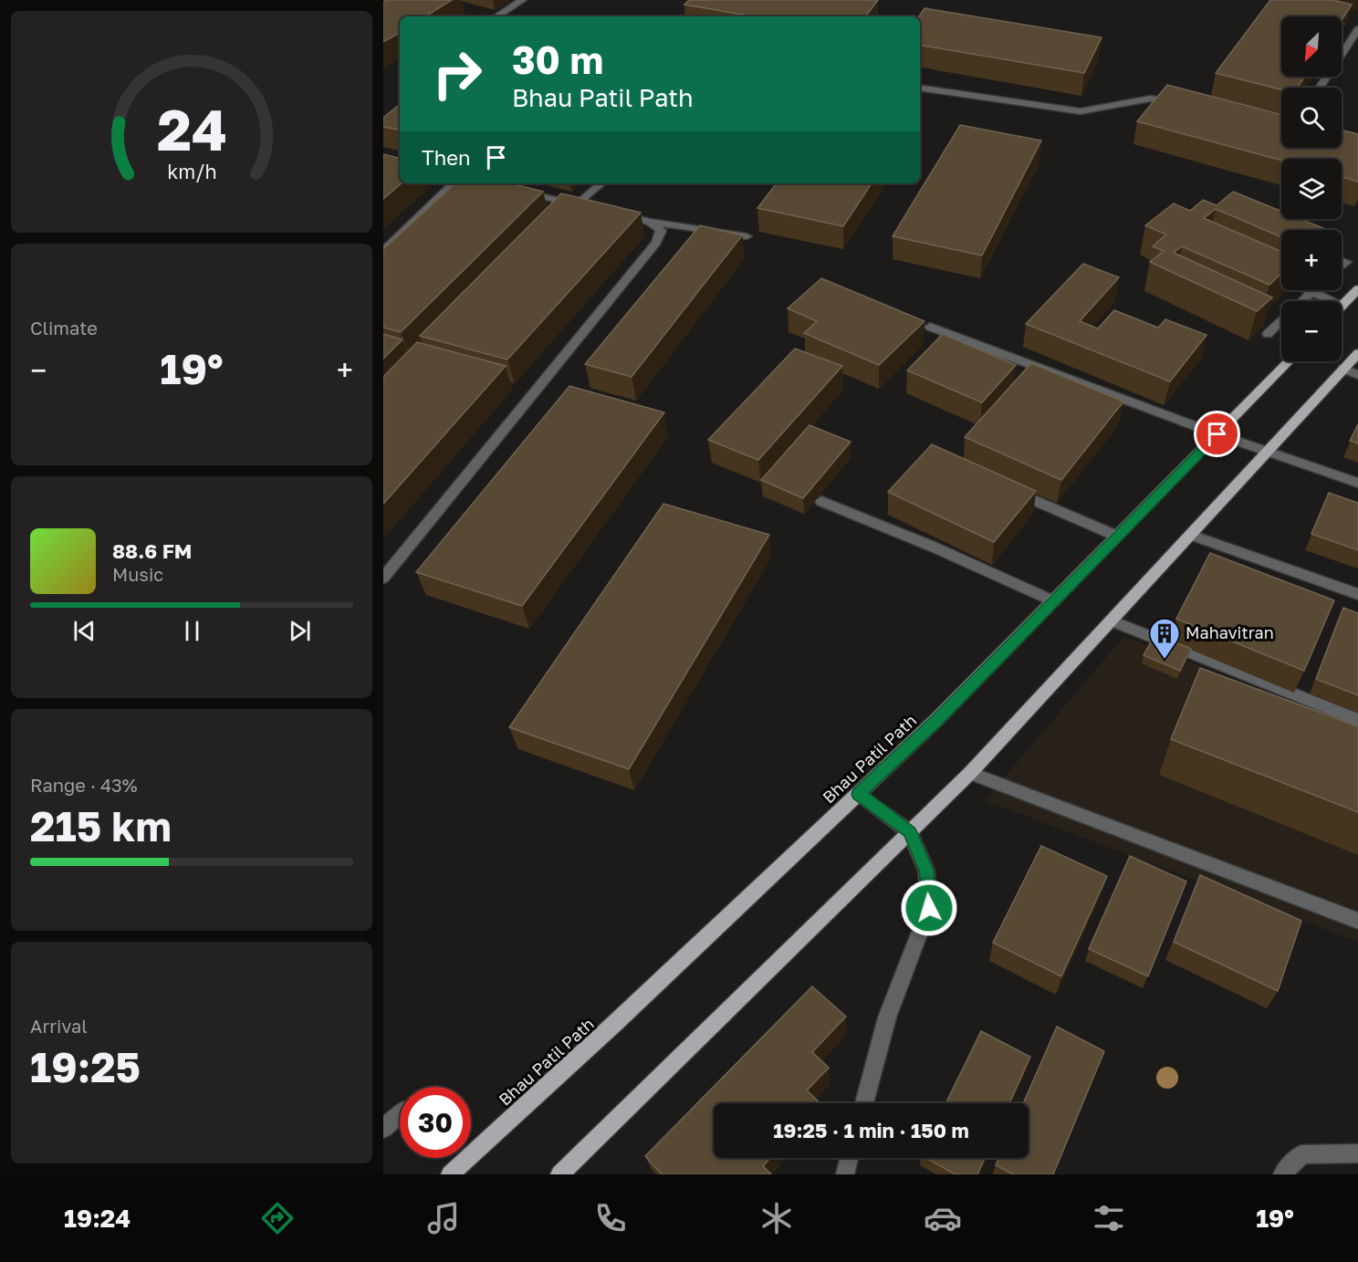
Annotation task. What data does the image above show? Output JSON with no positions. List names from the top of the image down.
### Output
{
  "streets": {
    "main road": ["Bhau Patil Path"]
  },
  "places": {
    "building": ["Mahavitran"]
  },
  "north": "bottom left",
  "page": {
    "map_buttons": ["+", "−"],
    "turn": ["30 m", "Bhau Patil Path"],
    "then": "Then",
    "tile": [
      "Climate",
      ["Range · 43%", "215 km"],
      ["Arrival", "19:25"]
    ],
    "heat": ["−", "19°", "+"],
    "song": ["88.6 FM", "Music"],
    "limit": "30",
    "trip": "19:25 · 1 min · 150 m",
    "tabs": ["19:24", "19°"],
    "gauge": ["24", "km/h"]
  }
}
